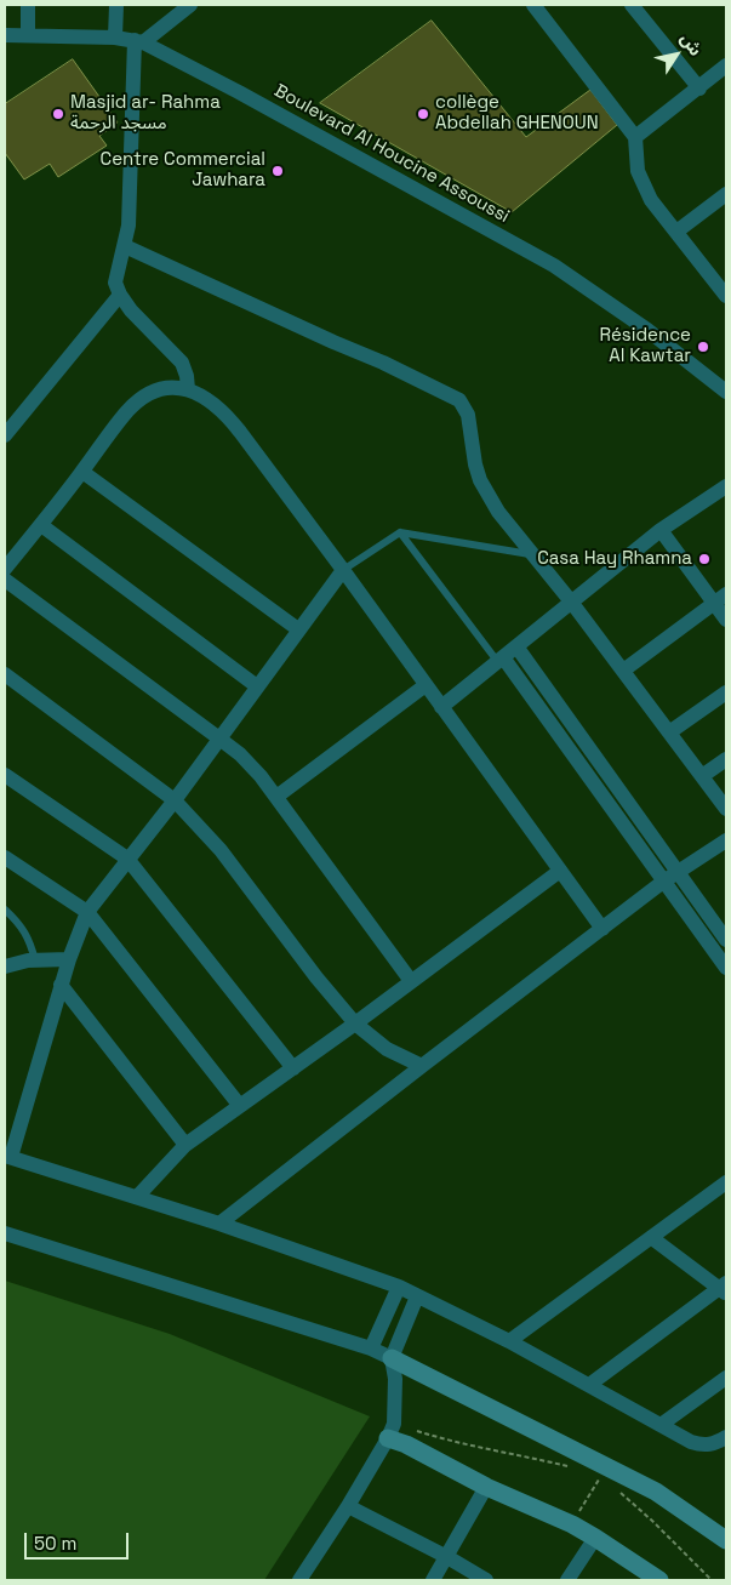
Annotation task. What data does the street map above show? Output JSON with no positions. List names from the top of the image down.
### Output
{
  "streets": {
    "street": ["Boulevard Al Houcine Assoussi"]
  },
  "places": [
    "Masjid ar- Rahma مسجد الرحمة",
    "collège Abdellah GHENOUN",
    "Centre Commercial Jawhara",
    "Résidence Al Kawtar",
    "Casa Hay Rhamna"
  ],
  "scale_bar": "50 m",
  "north": "top right"
}
